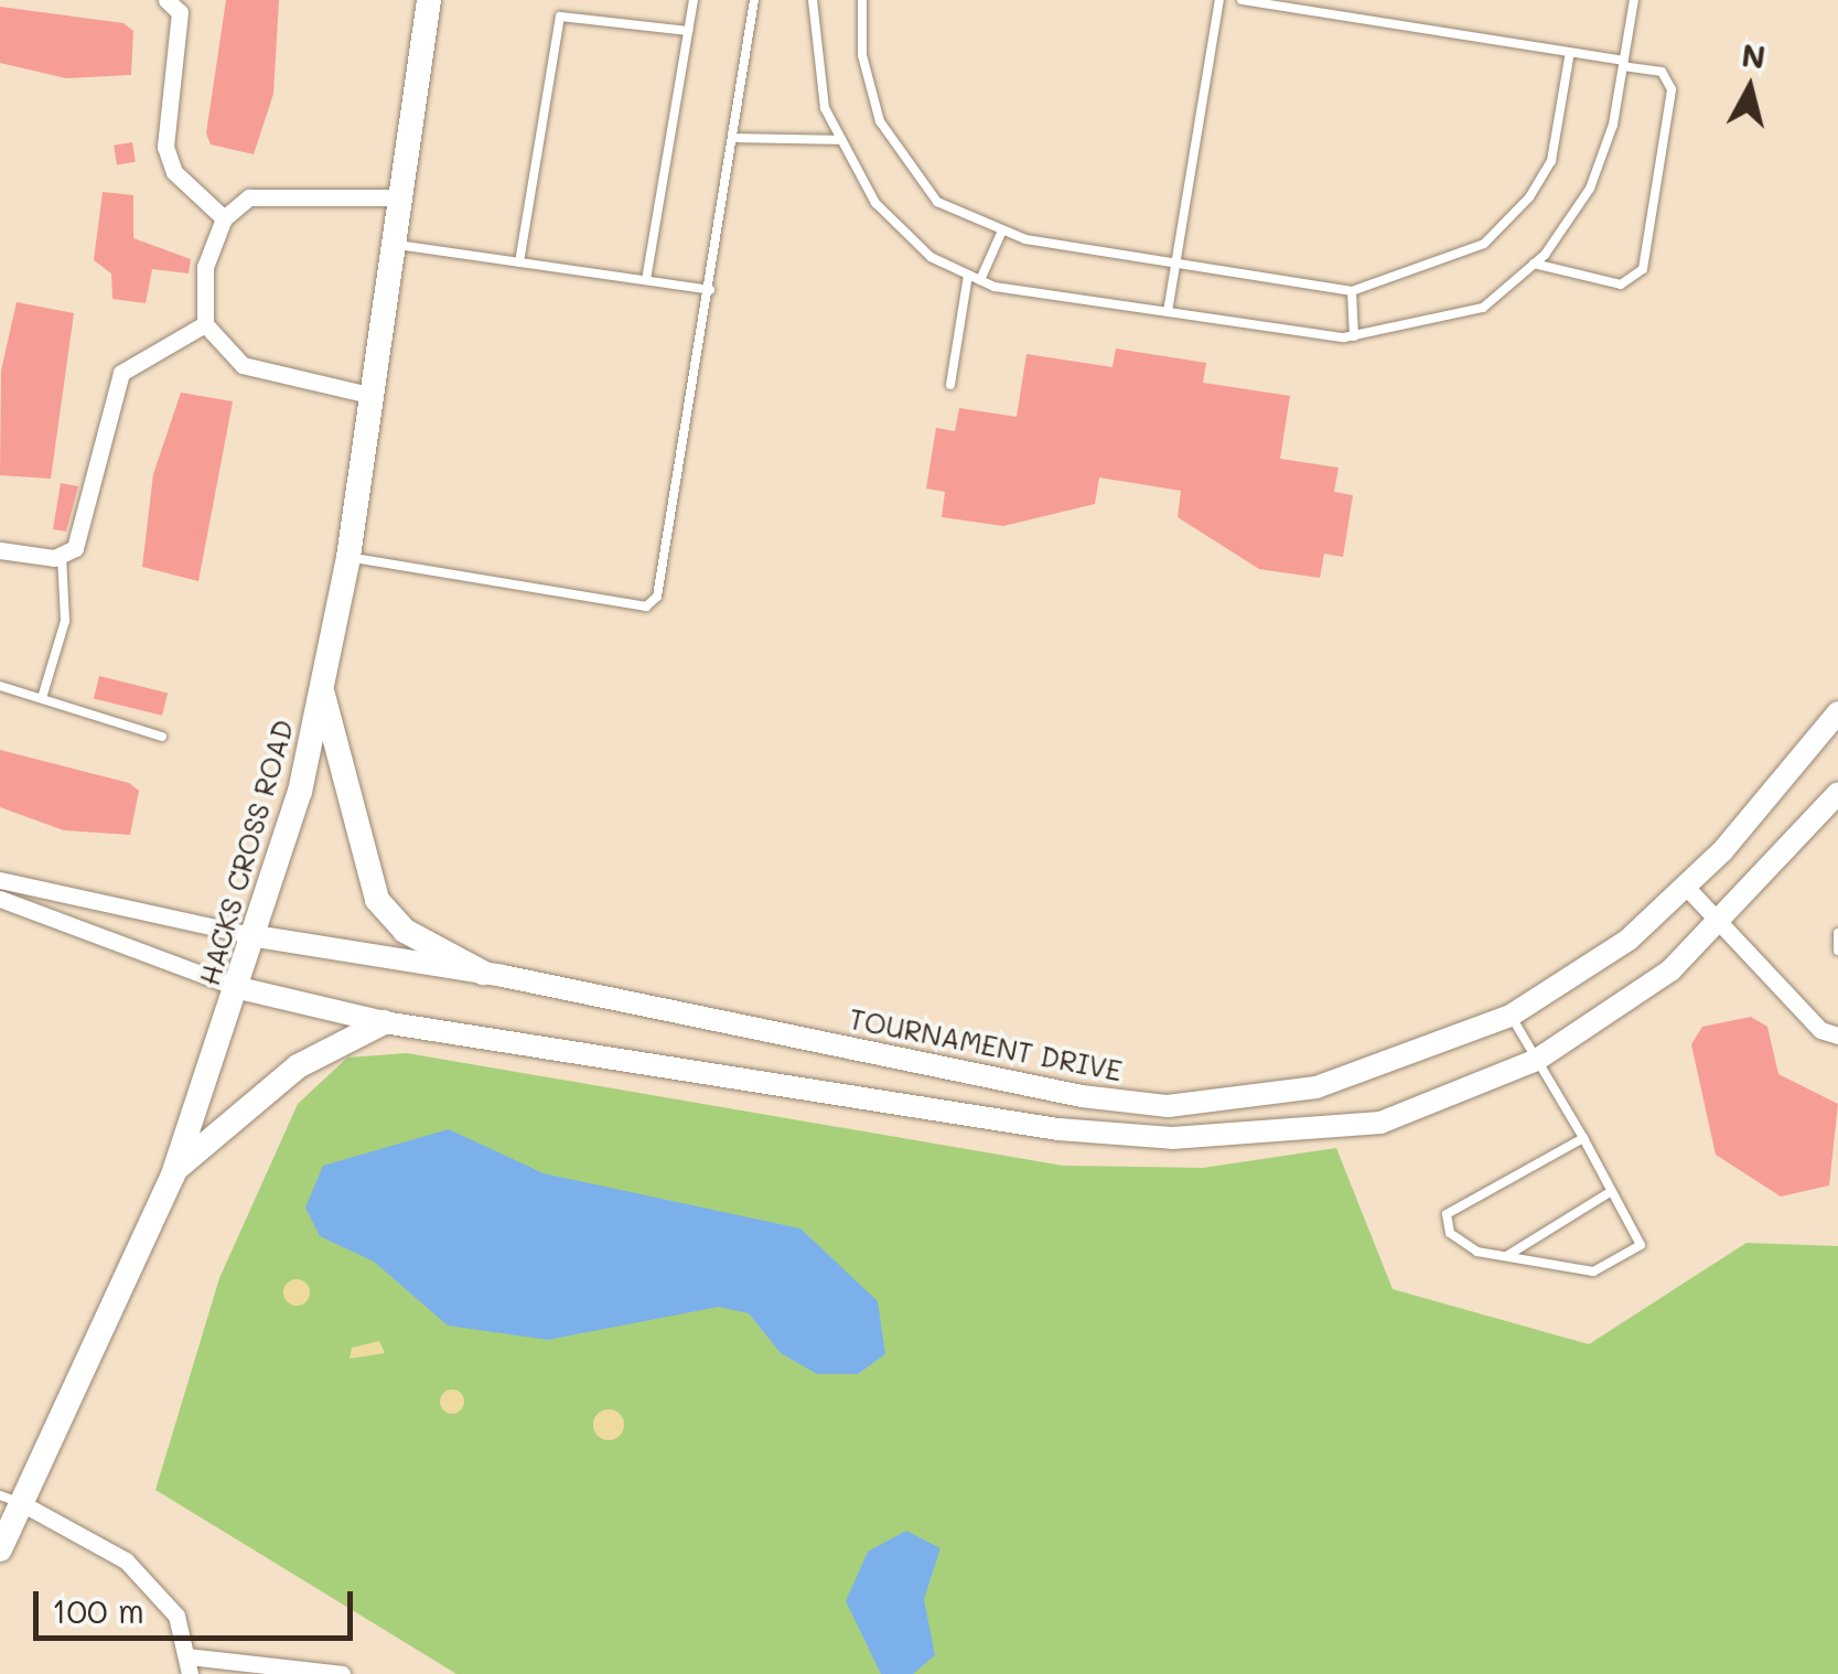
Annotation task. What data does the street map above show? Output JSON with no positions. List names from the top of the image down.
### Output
{
  "streets": {
    "main road": ["HACKS CROSS ROAD"],
    "street": ["TOURNAMENT DRIVE"]
  },
  "crossings": [
    ["HACKS CROSS ROAD", "TOURNAMENT DRIVE"]
  ],
  "scale_bar": "100 m",
  "north": "top"
}
